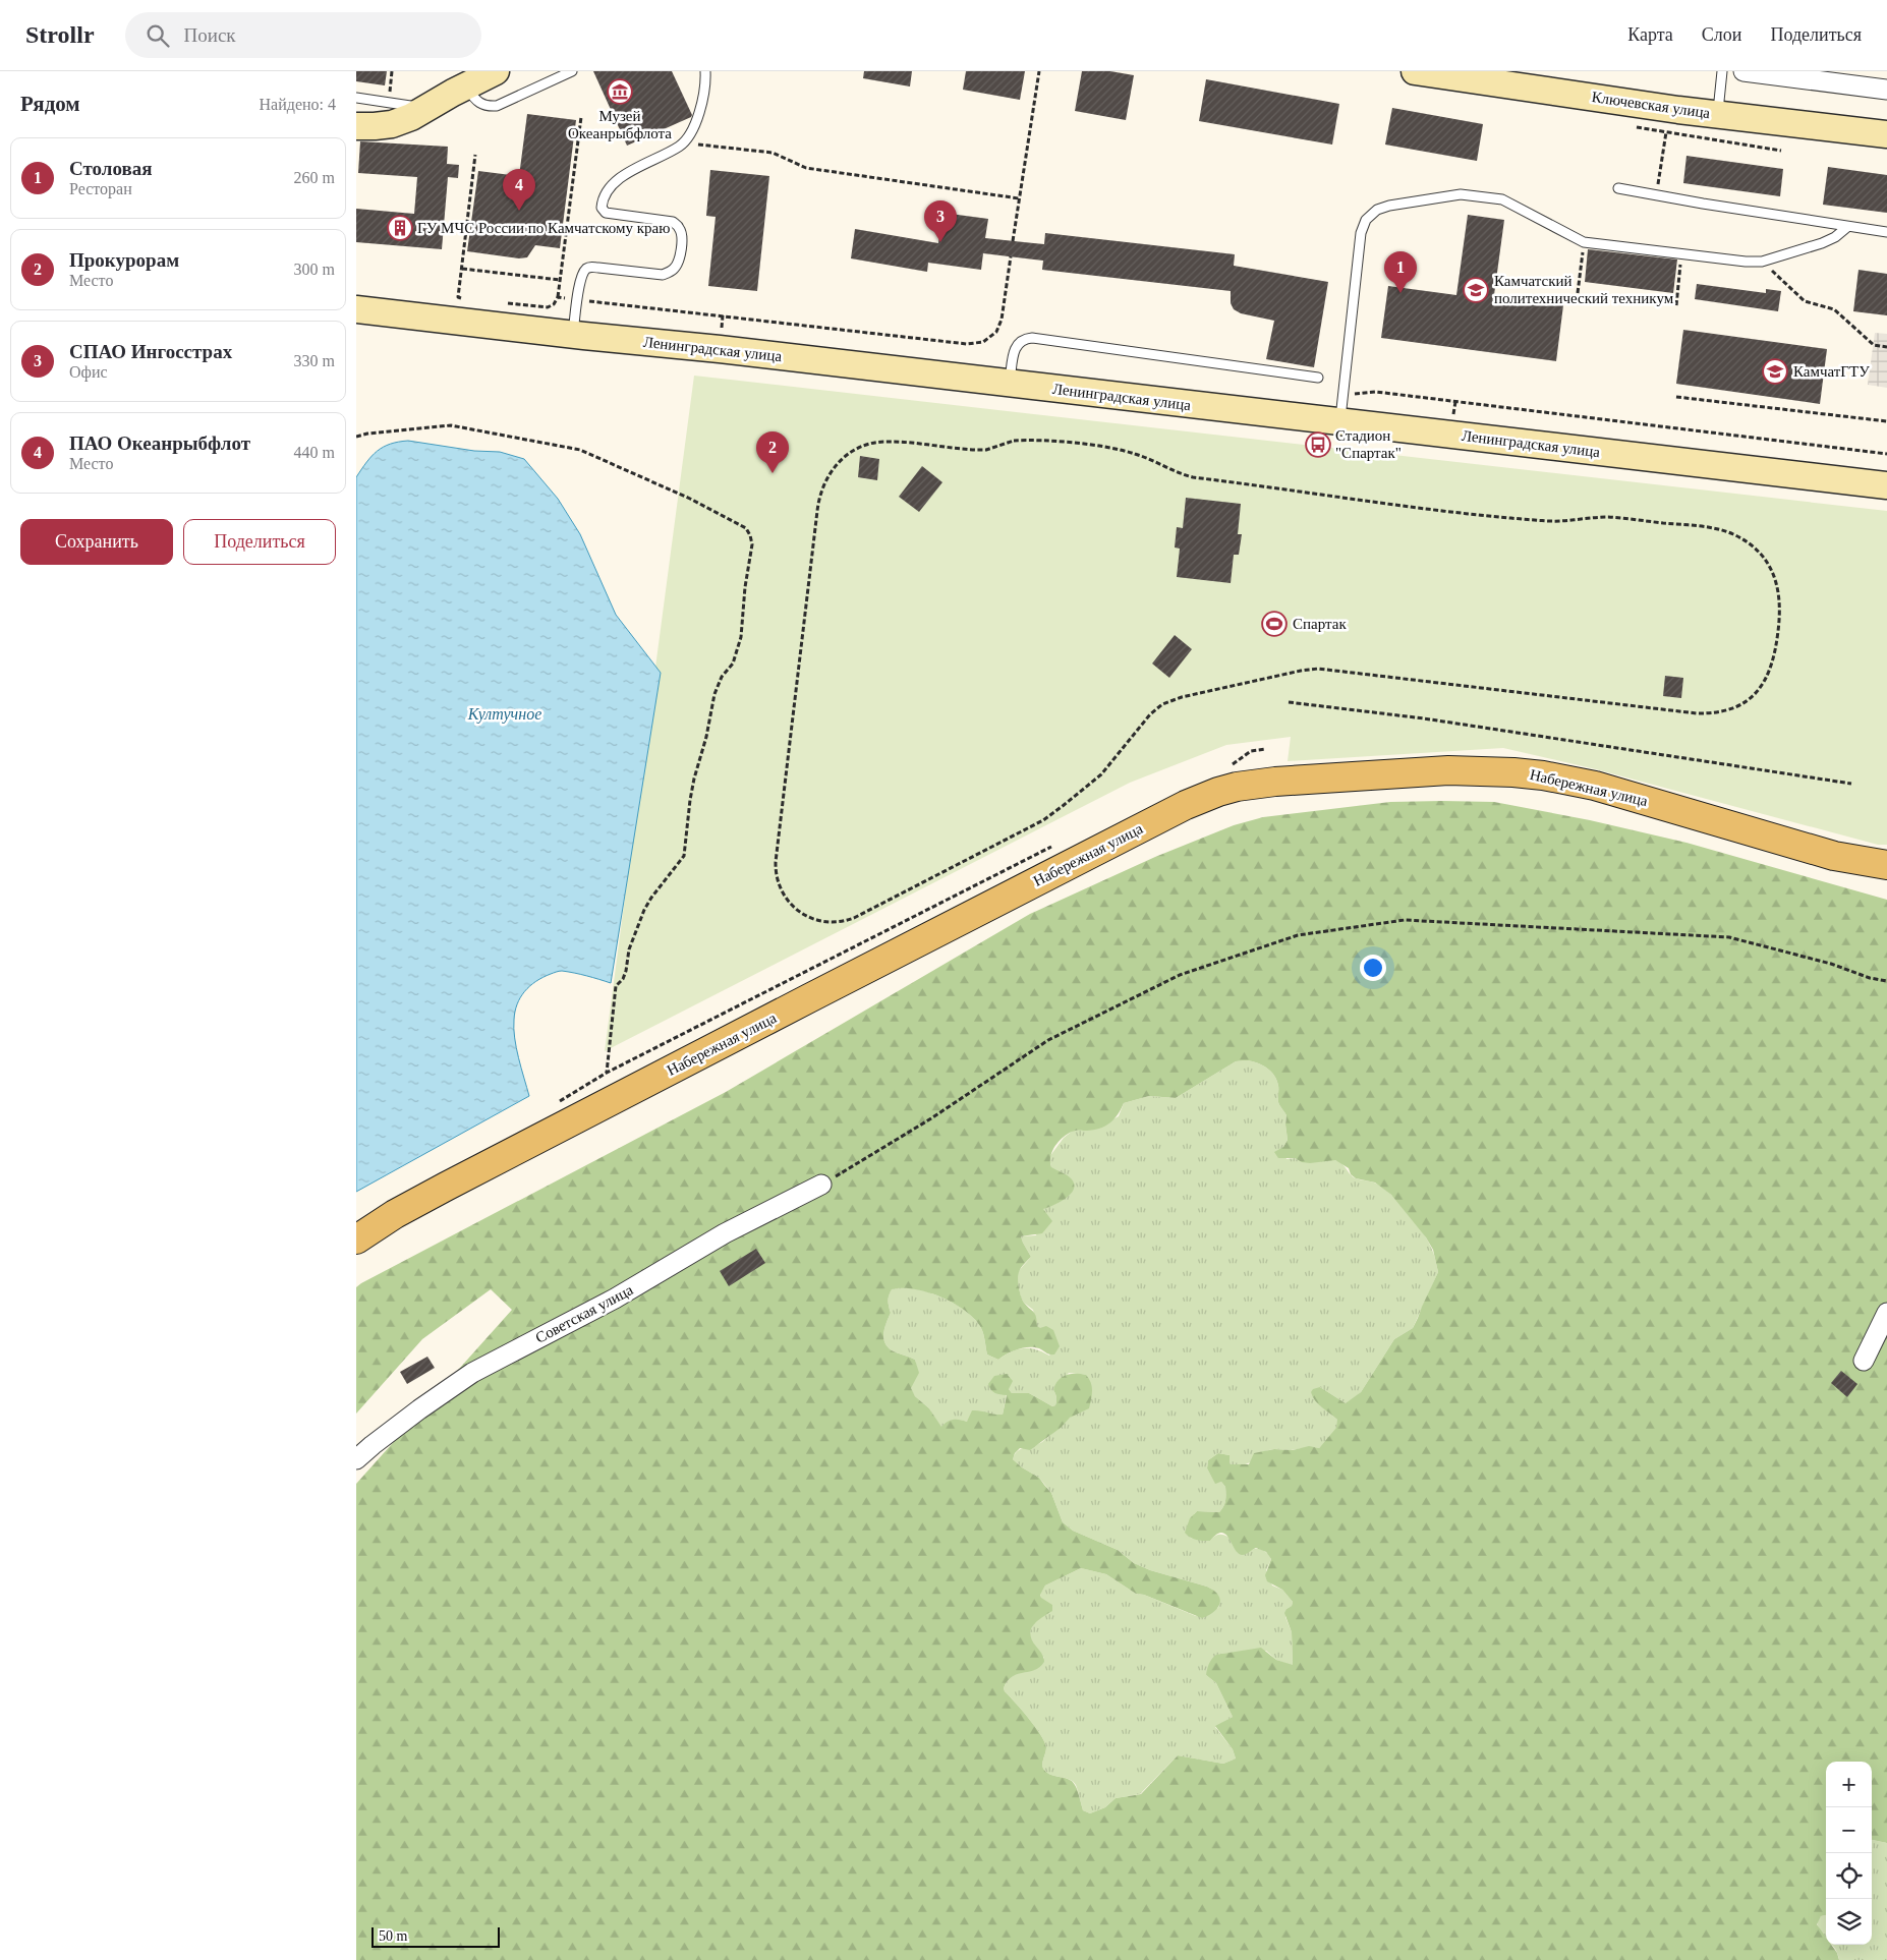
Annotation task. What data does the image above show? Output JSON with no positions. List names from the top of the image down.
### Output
{
  "streets": {
    "main road": ["Ключевская улица", "Ленинградская улица", "Набережная улица"],
    "street": ["Советская улица"]
  },
  "water": ["Култучное"],
  "places": {
    "museum": ["Музей Океанрыбфлота"],
    "building": ["ГУ МЧС России по Камчатскому краю"],
    "school or university": ["Камчатский политехнический техникум", "КамчатГТУ"],
    "bus stop": ["Стадион \"Спартак\""],
    "sports": ["Спартак"]
  },
  "scale_bar": "50 m",
  "page": {
    "header": "Strollr",
    "search": "Поиск",
    "nav": ["Карта", "Слои", "Поделиться"],
    "heading": ["Рядом", "Найдено: 4"],
    "list": [
      {
        "mark": "1",
        "name": "Столовая",
        "note": "Ресторан",
        "value": "260 m"
      },
      {
        "mark": "2",
        "name": "Прокурорам",
        "note": "Место",
        "value": "300 m"
      },
      {
        "mark": "3",
        "name": "СПАО Ингосстрах",
        "note": "Офис",
        "value": "330 m"
      },
      {
        "mark": "4",
        "name": "ПАО Океанрыбфлот",
        "note": "Место",
        "value": "440 m"
      }
    ],
    "pins": [
      "4",
      "3",
      "1",
      "2"
    ],
    "buttons": ["Сохранить", "Поделиться"],
    "map_buttons": ["+", "−"],
    "scale": "50 m"
  }
}
